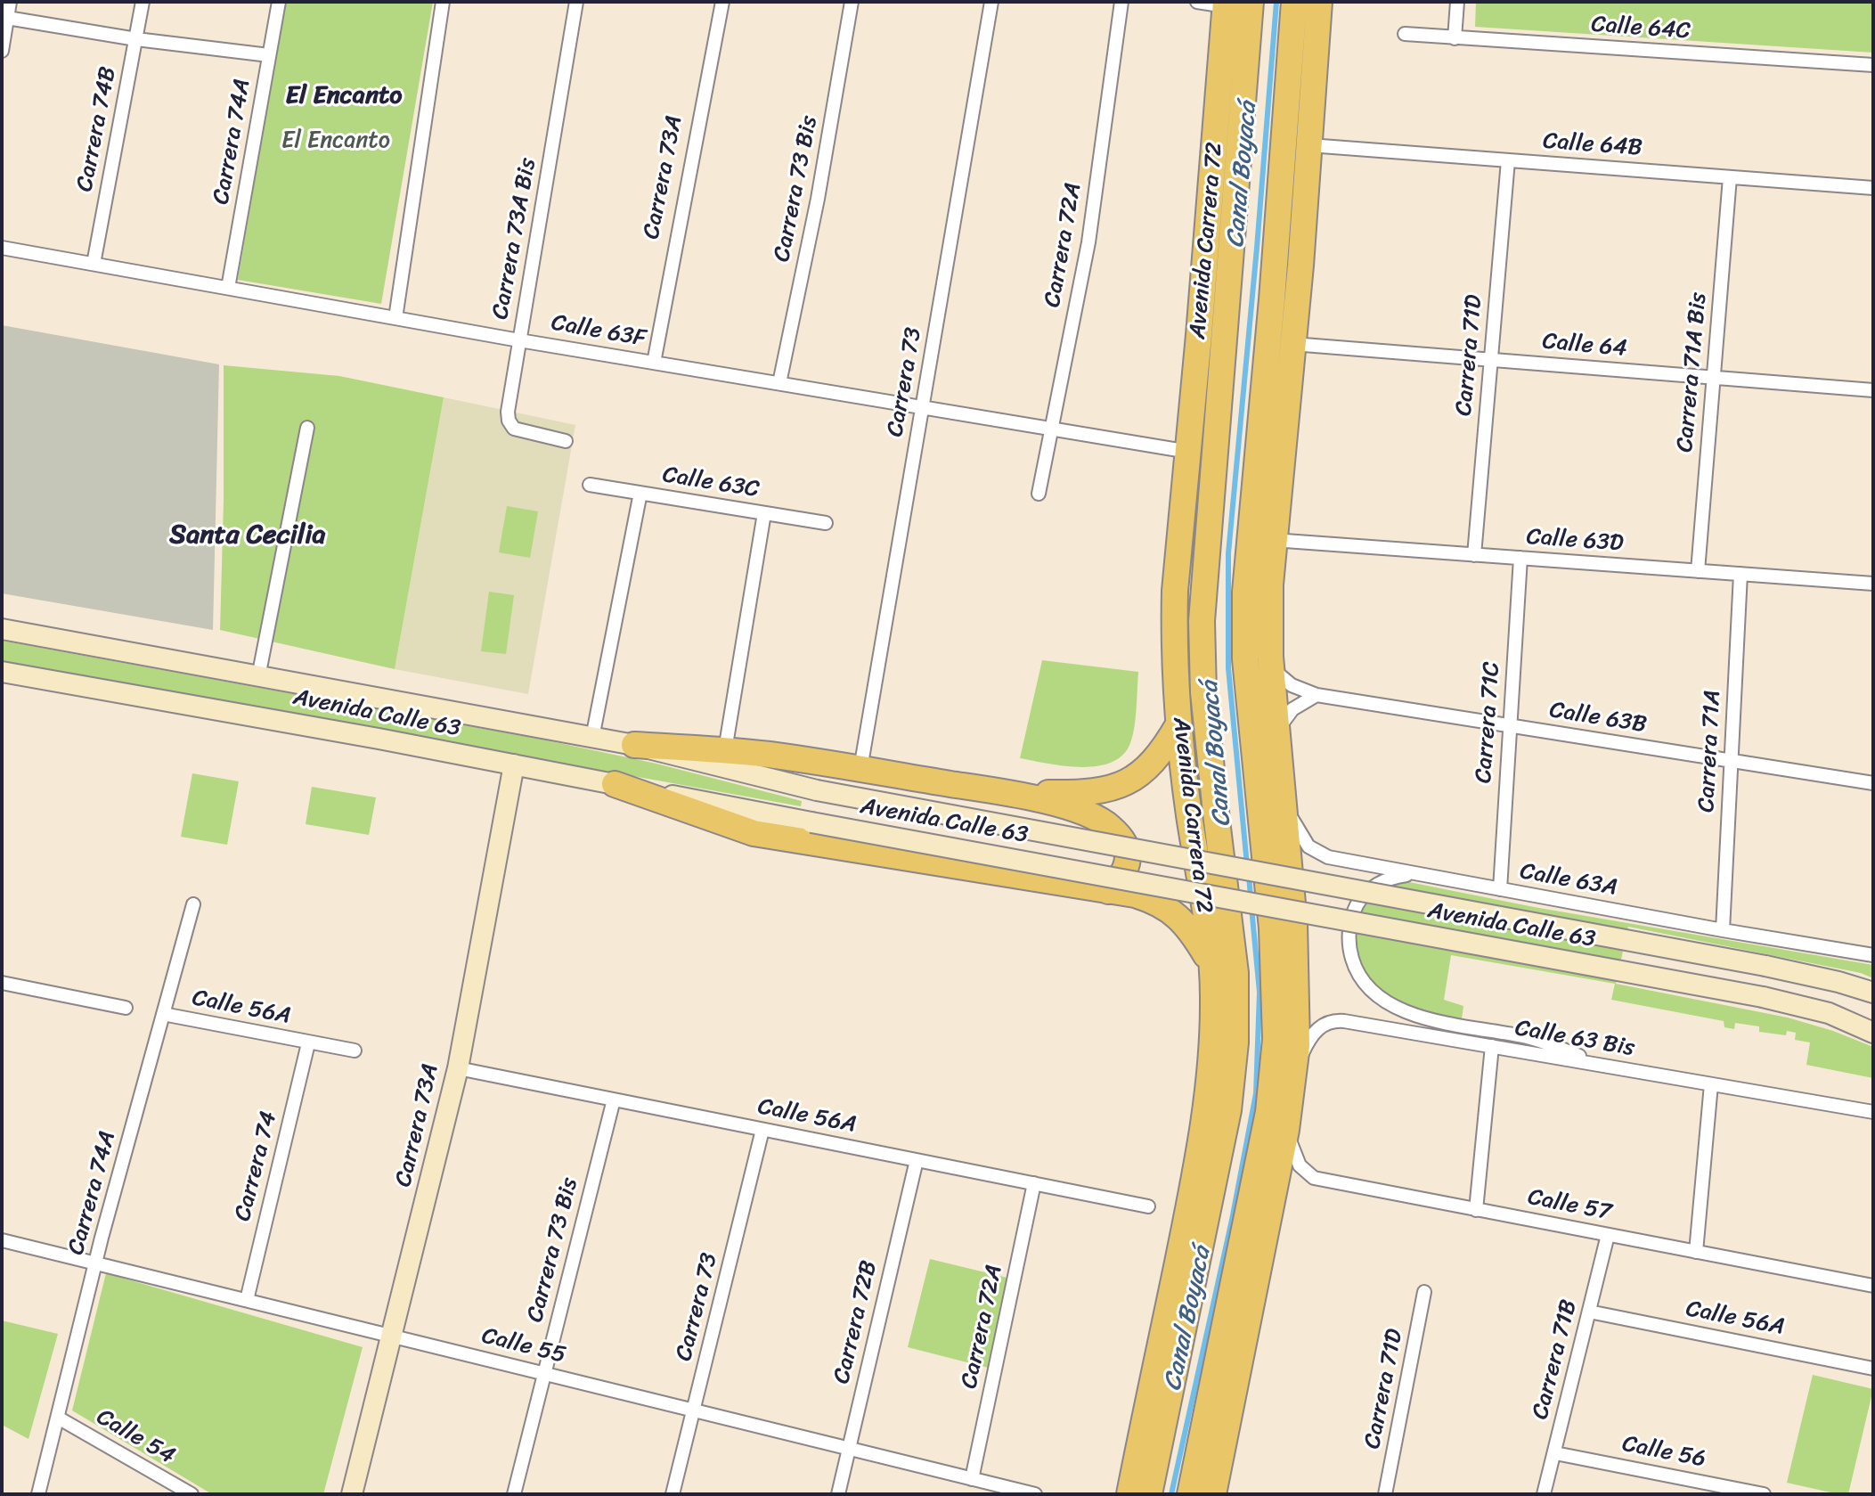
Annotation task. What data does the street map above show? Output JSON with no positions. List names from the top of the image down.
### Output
{
  "streets": {
    "highway": ["Avenida Carrera 72"],
    "main road": ["Carrera 73A", "Avenida Calle 63"],
    "street": [
      "Calle 64C",
      "Carrera 74B",
      "Carrera 74A",
      "Calle 64B",
      "Carrera 73 Bis",
      "Carrera 73A Bis",
      "Carrera 72A",
      "Calle 63F",
      "Calle 64",
      "Carrera 71D",
      "Carrera 71A Bis",
      "Carrera 73",
      "Calle 63C",
      "Calle 63D",
      "Calle 63B",
      "Carrera 71C",
      "Carrera 71A",
      "Calle 63A",
      "Calle 56A",
      "Calle 63 Bis",
      "Carrera 74",
      "Calle 57",
      "Carrera 72B",
      "Calle 55",
      "Carrera 71B",
      "Calle 54",
      "Calle 56"
    ]
  },
  "crossings": [
    ["Carrera 74B", "Calle 63F"],
    ["Carrera 74A", "Calle 63F"],
    ["Carrera 74A", "Calle 56A"],
    ["Carrera 74A", "Calle 55"],
    ["Carrera 74A", "Calle 54"],
    ["Calle 64B", "Carrera 71D"],
    ["Calle 64B", "Carrera 71A Bis"],
    ["Carrera 73A", "Calle 63F"],
    ["Carrera 73A", "Avenida Calle 63"],
    ["Carrera 73A", "Calle 56A"],
    ["Carrera 73A", "Calle 55"],
    ["Carrera 73 Bis", "Calle 63F"],
    ["Carrera 73 Bis", "Calle 56A"],
    ["Carrera 73 Bis", "Calle 55"],
    ["Carrera 73A Bis", "Calle 63F"],
    ["Avenida Carrera 72", "Calle 63F"],
    ["Carrera 72A", "Calle 63F"],
    ["Carrera 72A", "Calle 56A"],
    ["Carrera 72A", "Calle 55"],
    ["Calle 63F", "Carrera 73"],
    ["Calle 64", "Carrera 71D"],
    ["Calle 64", "Carrera 71A Bis"],
    ["Carrera 71D", "Calle 63D"],
    ["Carrera 71A Bis", "Calle 63D"],
    ["Carrera 73", "Calle 56A"],
    ["Carrera 73", "Calle 55"],
    ["Calle 63D", "Carrera 71C"],
    ["Calle 63D", "Carrera 71A"],
    ["Calle 63B", "Carrera 71C"],
    ["Calle 63B", "Carrera 71A"],
    ["Carrera 71C", "Calle 63A"],
    ["Carrera 71A", "Calle 63A"],
    ["Calle 56A", "Carrera 74"],
    ["Calle 56A", "Carrera 72B"],
    ["Calle 56A", "Carrera 71B"],
    ["Carrera 74", "Calle 55"],
    ["Calle 57", "Carrera 71B"],
    ["Carrera 72B", "Calle 55"],
    ["Carrera 71B", "Calle 56"]
  ],
  "districts": ["El Encanto", "Santa Cecilia"],
  "water": ["Canal Boyacá"],
  "parks": ["El Encanto"]
}
